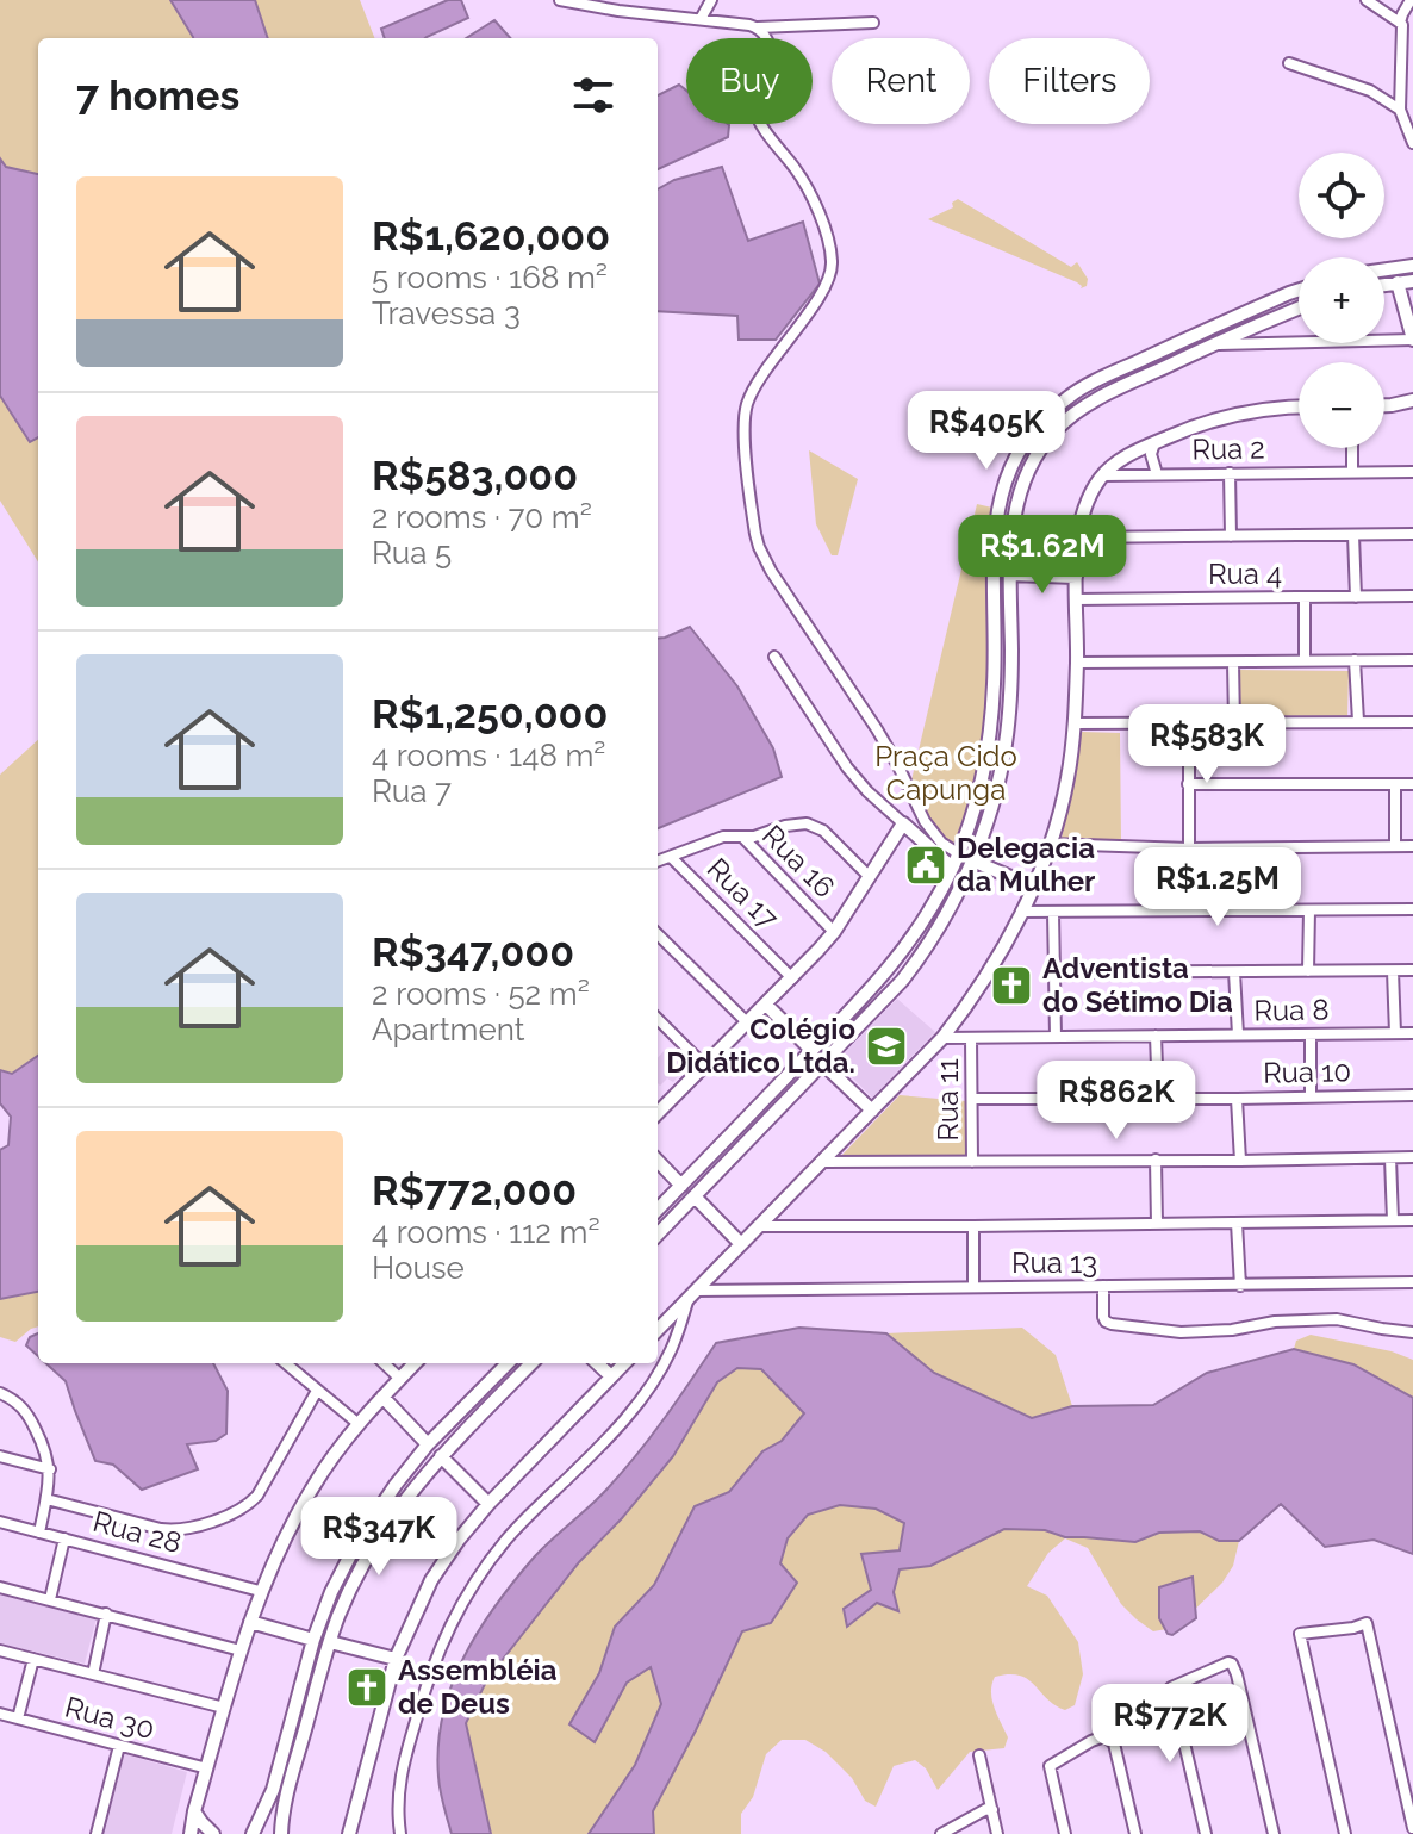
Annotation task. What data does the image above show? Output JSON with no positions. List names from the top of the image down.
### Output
{
  "streets": {
    "street": [
      "Rua 2",
      "Rua 4",
      "Rua 16",
      "Rua 17",
      "Rua 8",
      "Rua 10",
      "Rua 11",
      "Rua 13",
      "Rua 28",
      "Rua 30"
    ]
  },
  "crossings": [
    ["Rua 16", "Rua 17"],
    ["Rua 8", "Rua 11"],
    ["Rua 10", "Rua 11"]
  ],
  "parks": ["Praça Cido Capunga"],
  "places": {
    "public building": ["Delegacia da Mulher"],
    "church": ["Adventista do Sétimo Dia", "Assembléia de Deus"],
    "school or university": ["Colégio Didático Ltda."]
  },
  "page": {
    "chip": ["Buy", "Rent", "Filters"],
    "heading": "7 homes",
    "map_buttons": ["+", "−"],
    "list": [
      {
        "name": "R$1,620,000",
        "note": "5 rooms · 168 m² · Travessa 3"
      },
      {
        "name": "R$583,000",
        "note": "2 rooms · 70 m² · Rua 5"
      },
      {
        "name": "R$1,250,000",
        "note": "4 rooms · 148 m² · Rua 7"
      },
      {
        "name": "R$347,000",
        "note": "2 rooms · 52 m² · Apartment"
      },
      {
        "name": "R$772,000",
        "note": "4 rooms · 112 m² · House"
      }
    ],
    "price": [
      "R$405K",
      "R$1.62M",
      "R$583K",
      "R$1.25M",
      "R$862K",
      "R$347K",
      "R$772K"
    ]
  }
}
